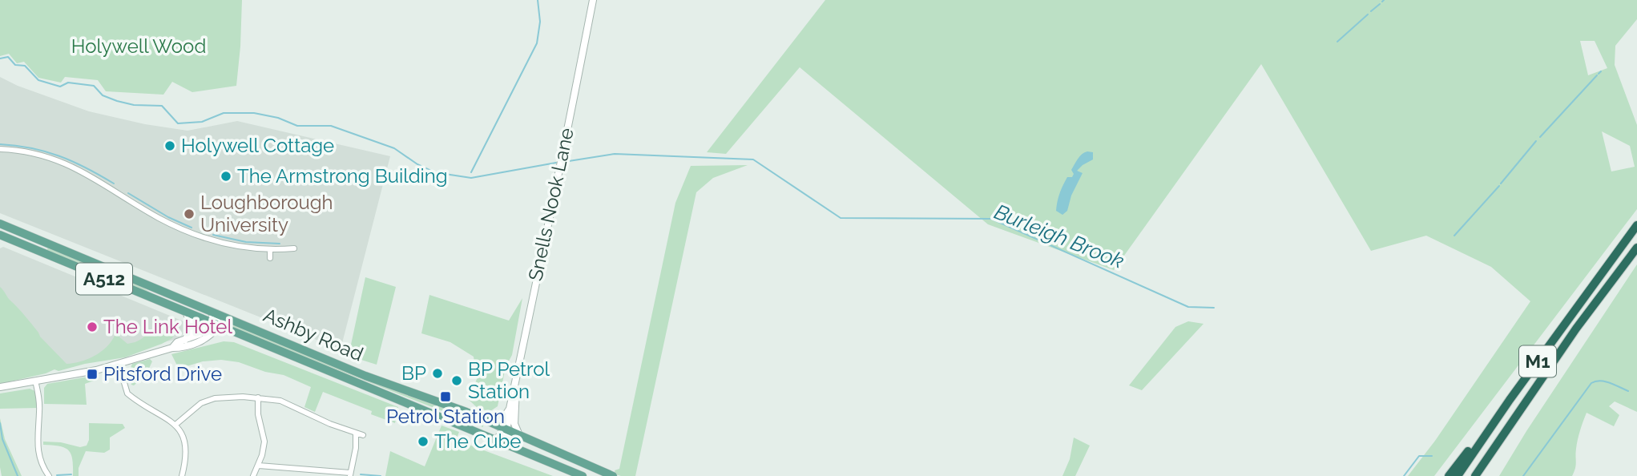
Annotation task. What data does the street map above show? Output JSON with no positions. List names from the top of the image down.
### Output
{
  "streets": {
    "highway": ["M1"],
    "main road": ["A512", "Ashby Road"],
    "street": ["Snells Nook Lane"]
  },
  "crossings": [
    ["Snells Nook Lane", "Ashby Road"]
  ],
  "water": ["Burleigh Brook"],
  "parks": ["Holywell Wood"],
  "places": {
    "other": [
      "Holywell Cottage",
      "The Armstrong Building",
      "Loughborough University",
      "The Link Hotel",
      "BP",
      "BP Petrol Station",
      "The Cube"
    ],
    "transit": ["Pitsford Drive", "Petrol Station"]
  }
}
